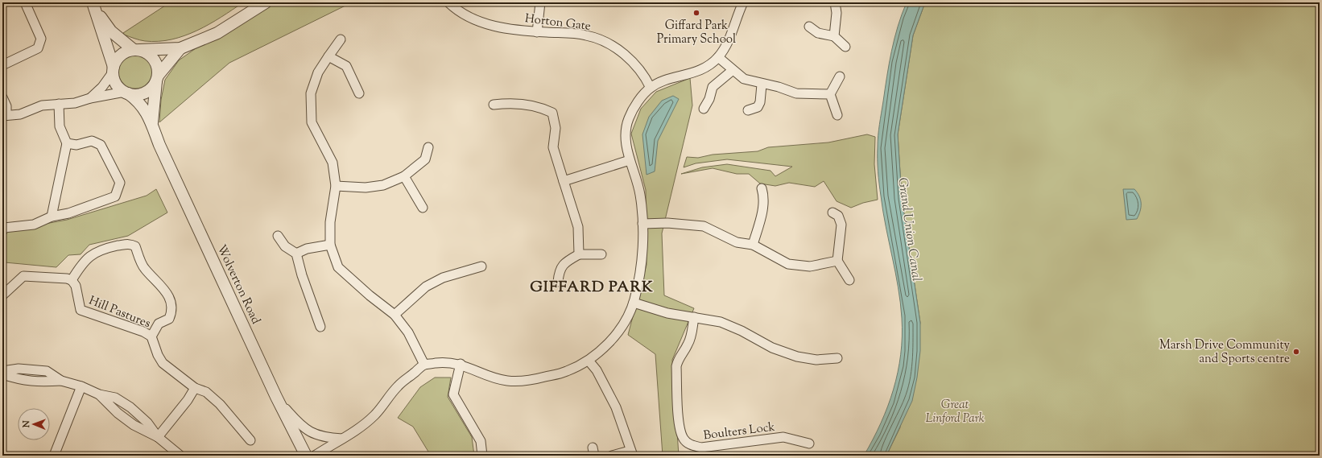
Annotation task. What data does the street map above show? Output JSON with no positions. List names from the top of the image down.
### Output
{
  "streets": {
    "street": [
      "Horton Gate",
      "Wolverton Road",
      "Hill Pastures",
      "Boulters Lock"
    ]
  },
  "districts": ["GIFFARD PARK"],
  "water": ["Grand Union Canal"],
  "parks": ["Great Linford Park"],
  "places": ["Giffard Park Primary School", "Marsh Drive Community and Sports centre"],
  "north": "left"
}
